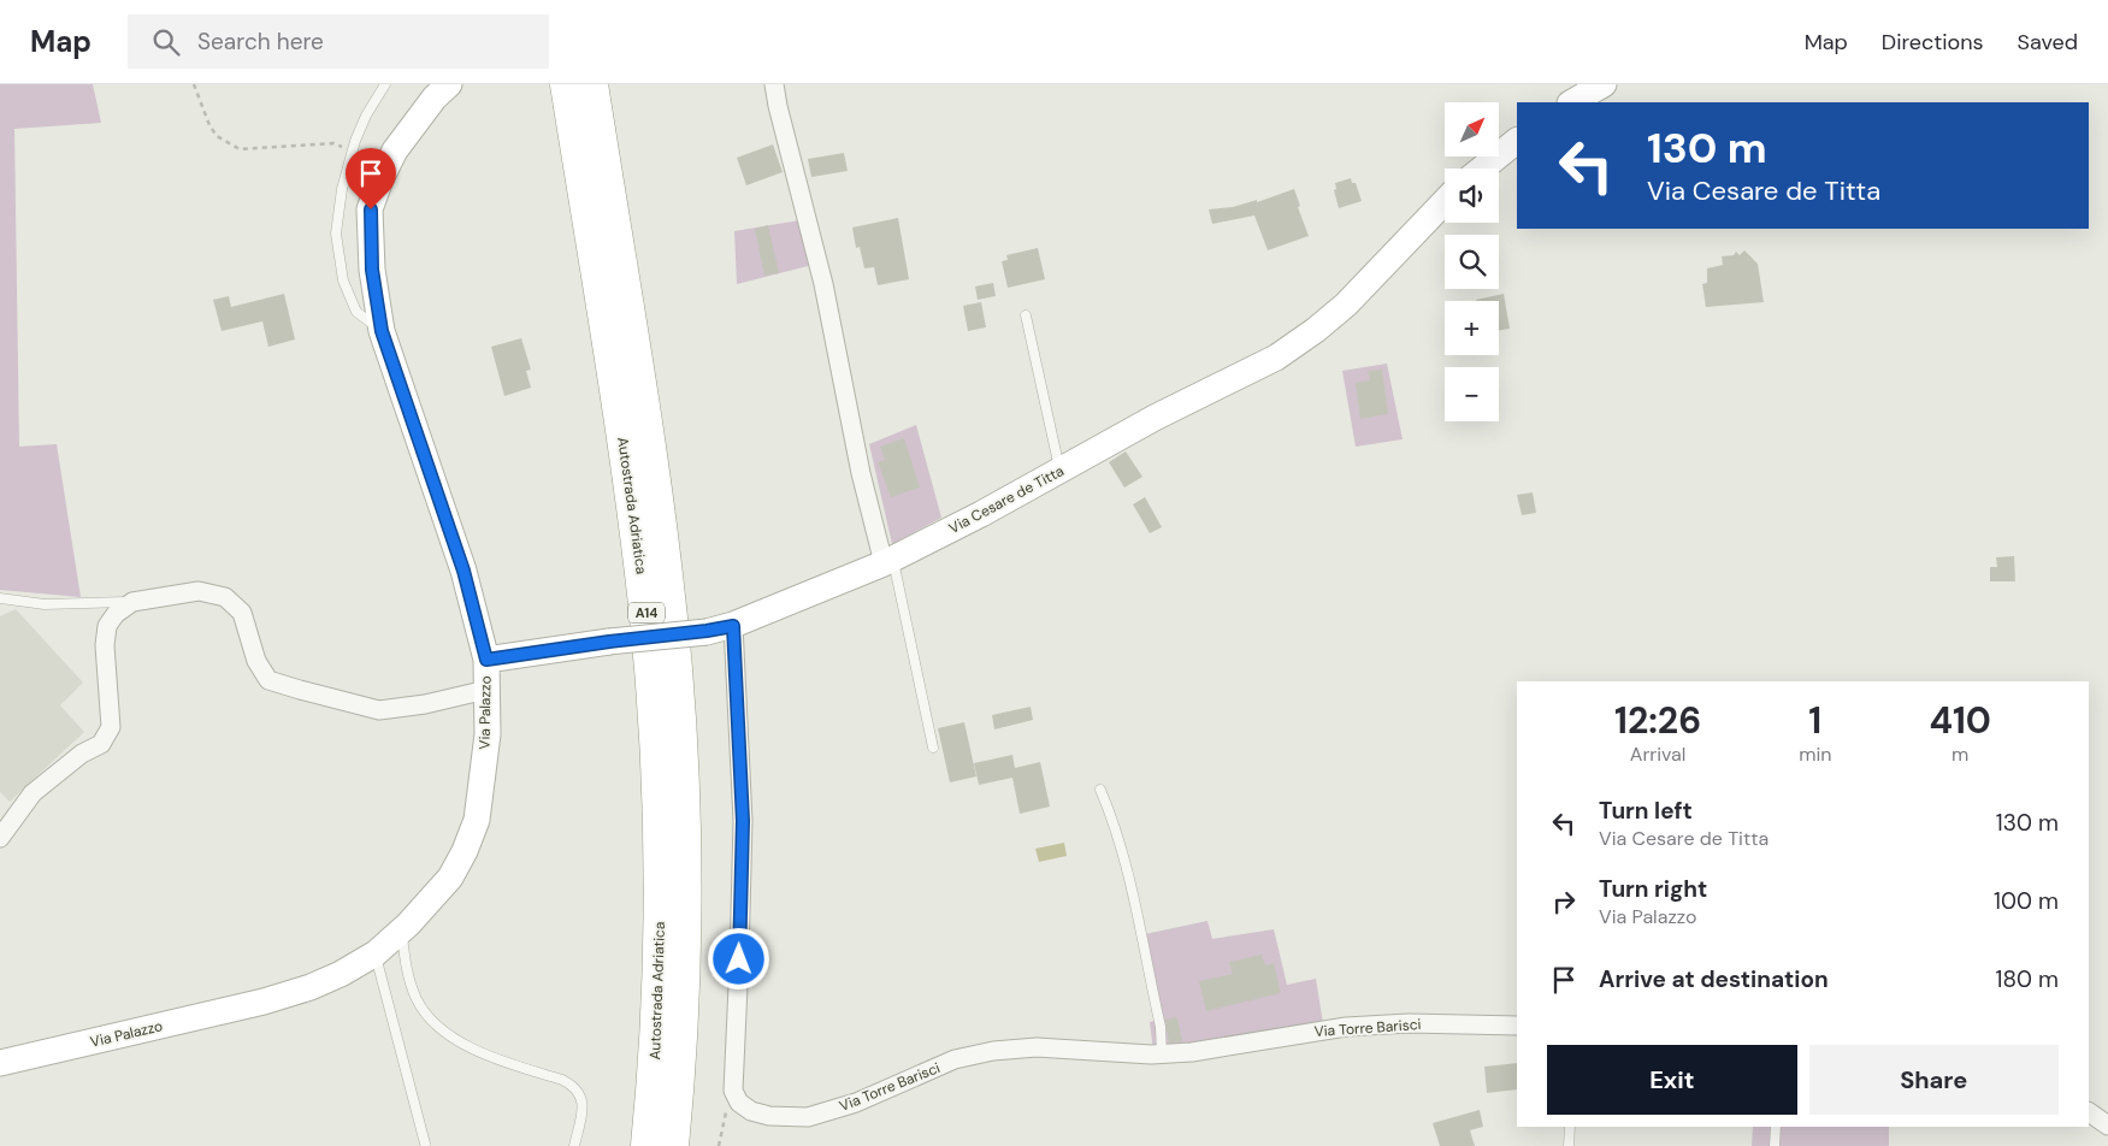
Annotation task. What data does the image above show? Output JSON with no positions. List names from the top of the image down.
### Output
{
  "streets": {
    "highway": ["Autostrada Adriatica", "A14"],
    "street": ["Via Cesare de Titta", "Via Palazzo", "Via Torre Barisci"]
  },
  "crossings": [
    ["Via Cesare de Titta", "Via Palazzo"]
  ],
  "north": "top right",
  "page": {
    "header": "Map",
    "search": "Search here",
    "nav": ["Map", "Directions", "Saved"],
    "map_buttons": ["+", "−"],
    "turn": ["130 m", "Via Cesare de Titta"],
    "eta": [
      "12:26",
      "Arrival",
      "1",
      "min",
      "410",
      "m"
    ],
    "list": [
      {
        "name": "Turn left",
        "note": "Via Cesare de Titta",
        "value": "130 m"
      },
      {
        "name": "Turn right",
        "note": "Via Palazzo",
        "value": "100 m"
      },
      {
        "name": "Arrive at destination",
        "value": "180 m"
      }
    ],
    "buttons": ["Exit", "Share"]
  }
}
